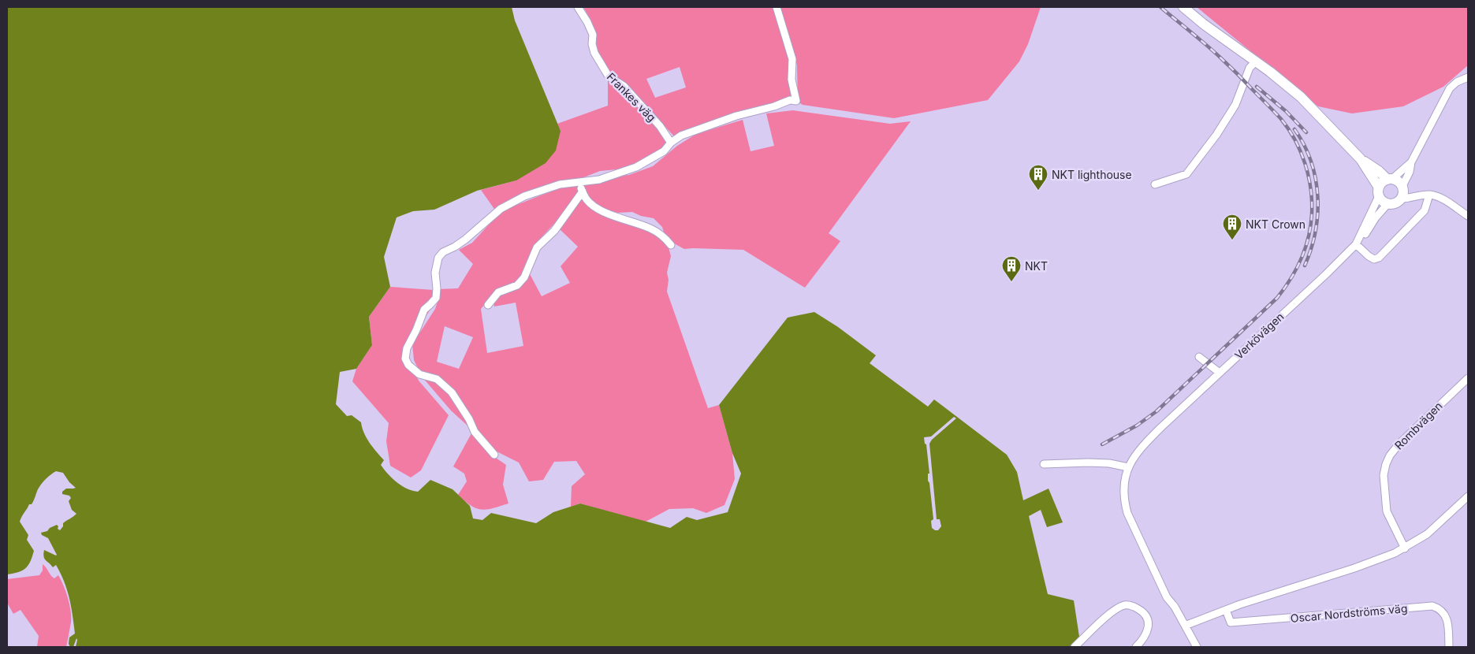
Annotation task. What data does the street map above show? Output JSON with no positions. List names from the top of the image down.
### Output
{
  "streets": {
    "main road": ["Verkövägen"],
    "street": ["Frankes väg", "Rombvägen", "Oscar Nordströms väg"]
  },
  "places": {
    "building": ["NKT lighthouse", "NKT Crown", "NKT"]
  }
}
